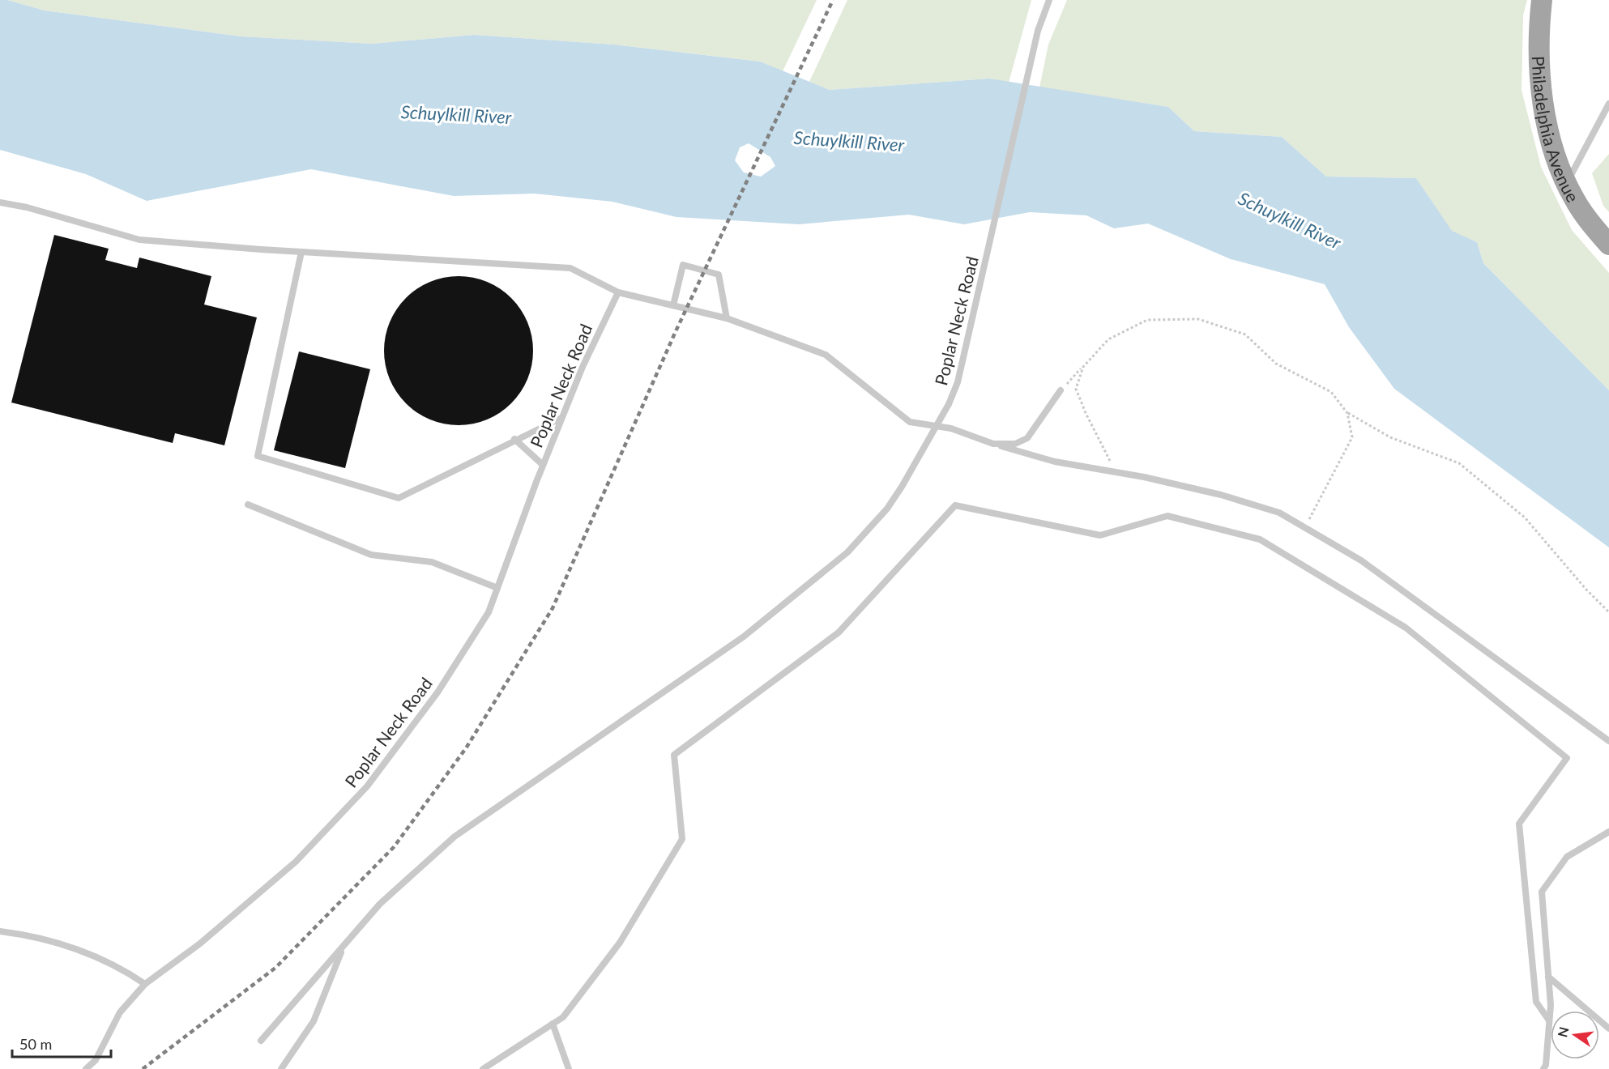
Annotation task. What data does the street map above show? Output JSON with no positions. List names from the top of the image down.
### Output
{
  "streets": {
    "main road": ["Philadelphia Avenue"],
    "lane": ["Poplar Neck Road"]
  },
  "water": ["Schuylkill River"],
  "scale_bar": "50 m",
  "north": "left"
}
